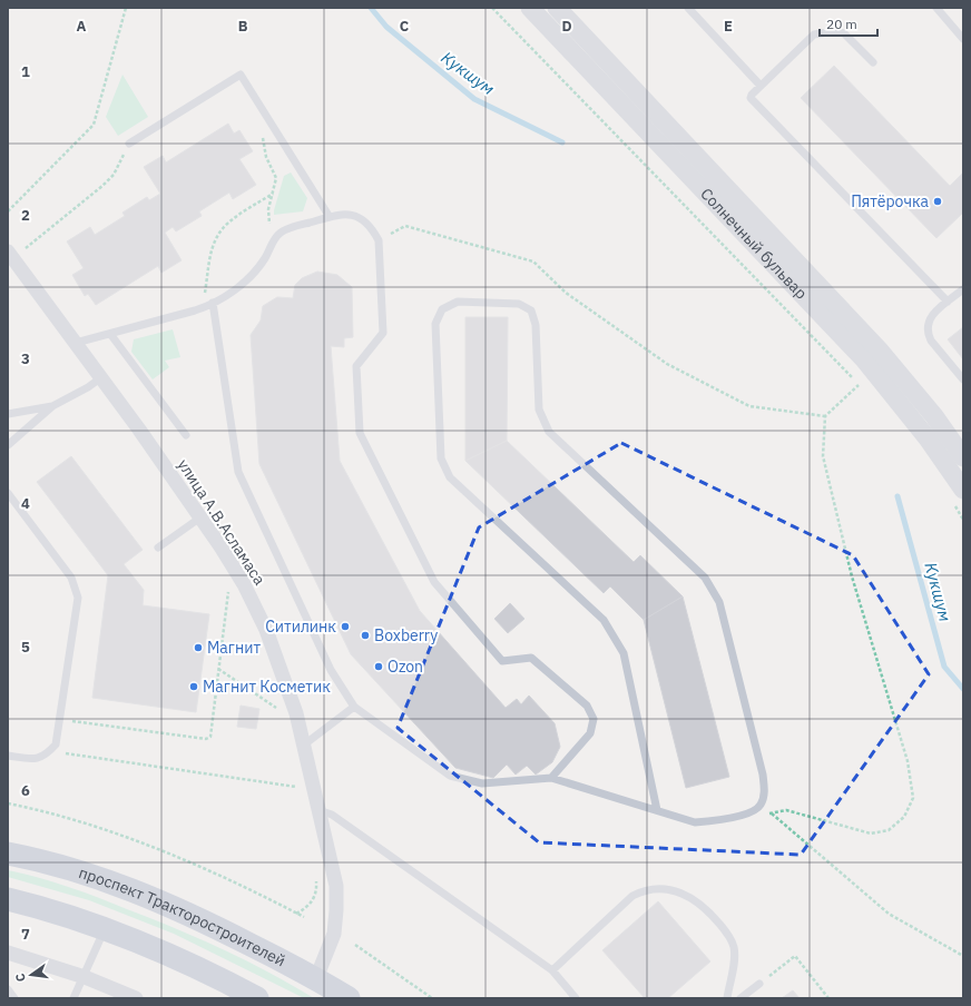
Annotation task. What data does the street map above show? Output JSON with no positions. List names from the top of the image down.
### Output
{
  "streets": {
    "main road": ["проспект Тракторостроителей"],
    "street": ["Солнечный бульвар", "улица А.В.Асламаса"]
  },
  "crossings": [
    ["улица А.В.Асламаса", "проспект Тракторостроителей"]
  ],
  "water": ["Кукшум"],
  "places": [
    "Пятёрочка",
    "Ситилинк",
    "Boxberry",
    "Магнит",
    "Ozon",
    "Магнит Косметик"
  ],
  "scale_bar": "20 m",
  "north": "left",
  "grid": {
    "columns": [
      "A",
      "B",
      "C",
      "D",
      "E"
    ],
    "rows": [
      "1",
      "2",
      "3",
      "4",
      "5",
      "6",
      "7"
    ]
  }
}
